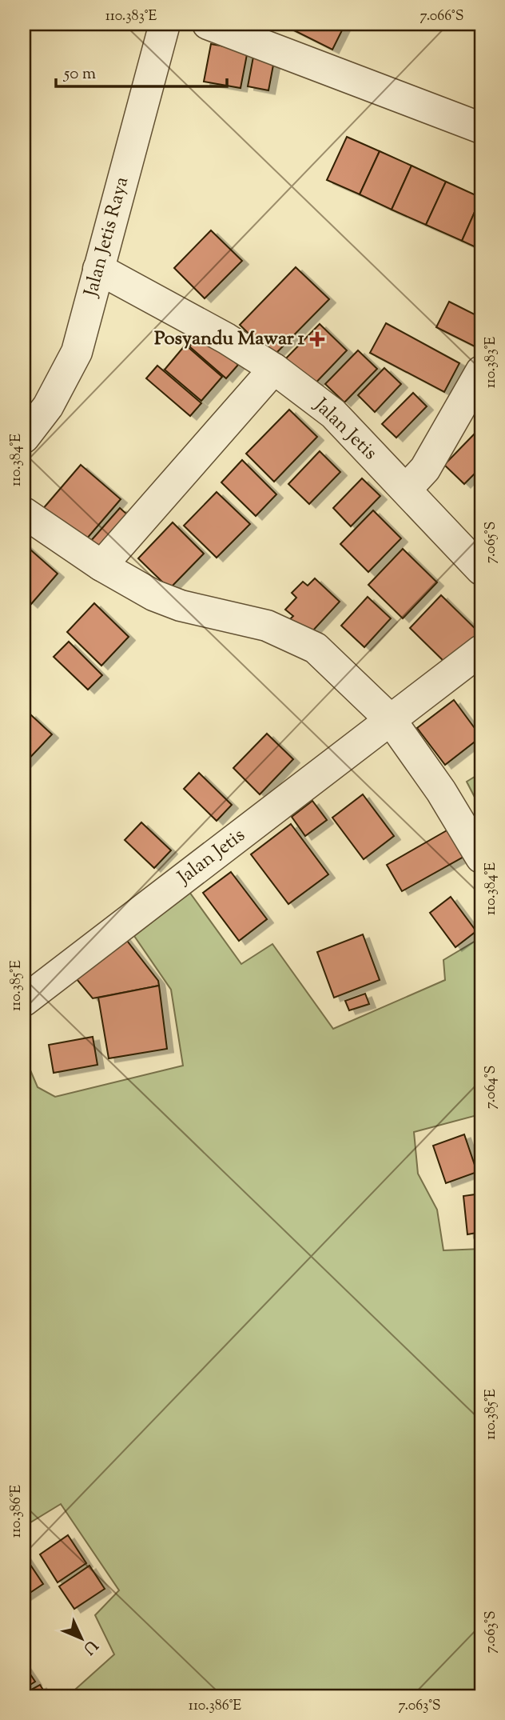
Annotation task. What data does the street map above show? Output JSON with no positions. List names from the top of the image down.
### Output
{
  "streets": {
    "street": ["Jalan Jetis Raya", "Jalan Jetis"]
  },
  "crossings": [
    ["Jalan Jetis Raya", "Jalan Jetis"]
  ],
  "places": {
    "health": ["Posyandu Mawar 1"]
  },
  "scale_bar": "50 m",
  "north": "bottom right",
  "coordinates": [
    "110.383°E",
    "7.066°S",
    "110.384°E",
    "7.065°S",
    "110.385°E",
    "7.064°S",
    "110.386°E",
    "7.063°S"
  ]
}
